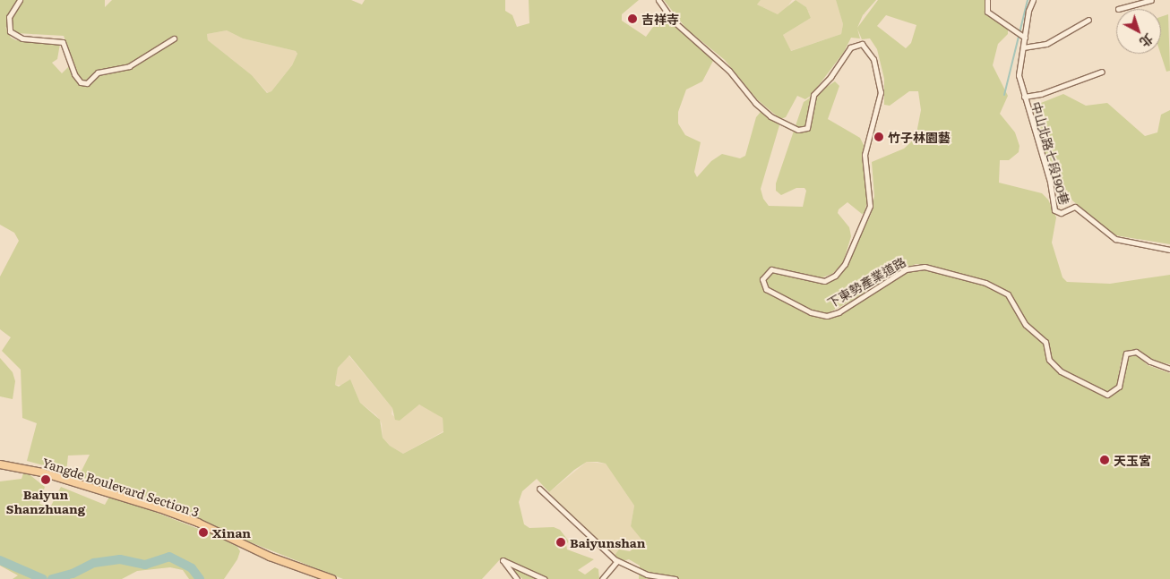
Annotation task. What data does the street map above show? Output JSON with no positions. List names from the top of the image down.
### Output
{
  "streets": {
    "main road": ["Yangde Boulevard Section 3"],
    "street": ["中山北路七段190巷", "下東勢產業道路"]
  },
  "places": [
    "吉祥寺",
    "竹子林園藝",
    "天玉宮",
    "Baiyun Shanzhuang",
    "Xinan",
    "Baiyunshan"
  ],
  "north": "bottom right"
}
